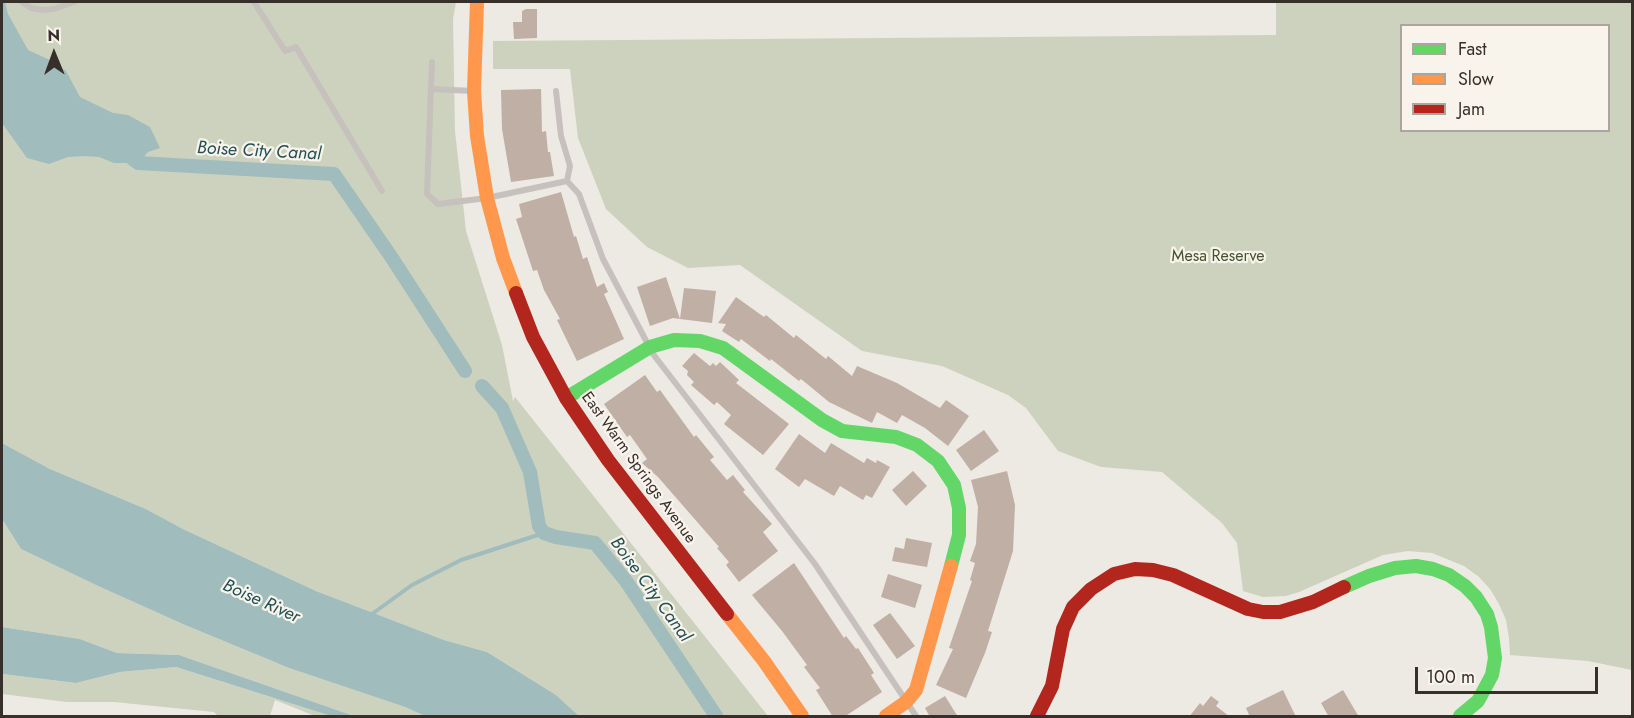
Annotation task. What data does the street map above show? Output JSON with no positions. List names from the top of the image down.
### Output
{
  "streets": {
    "street": ["East Warm Springs Avenue"]
  },
  "water": ["Boise City Canal", "Boise River"],
  "parks": ["Mesa Reserve"],
  "legend": ["Fast", "Slow", "Jam"],
  "scale_bar": "100 m",
  "north": "top"
}
